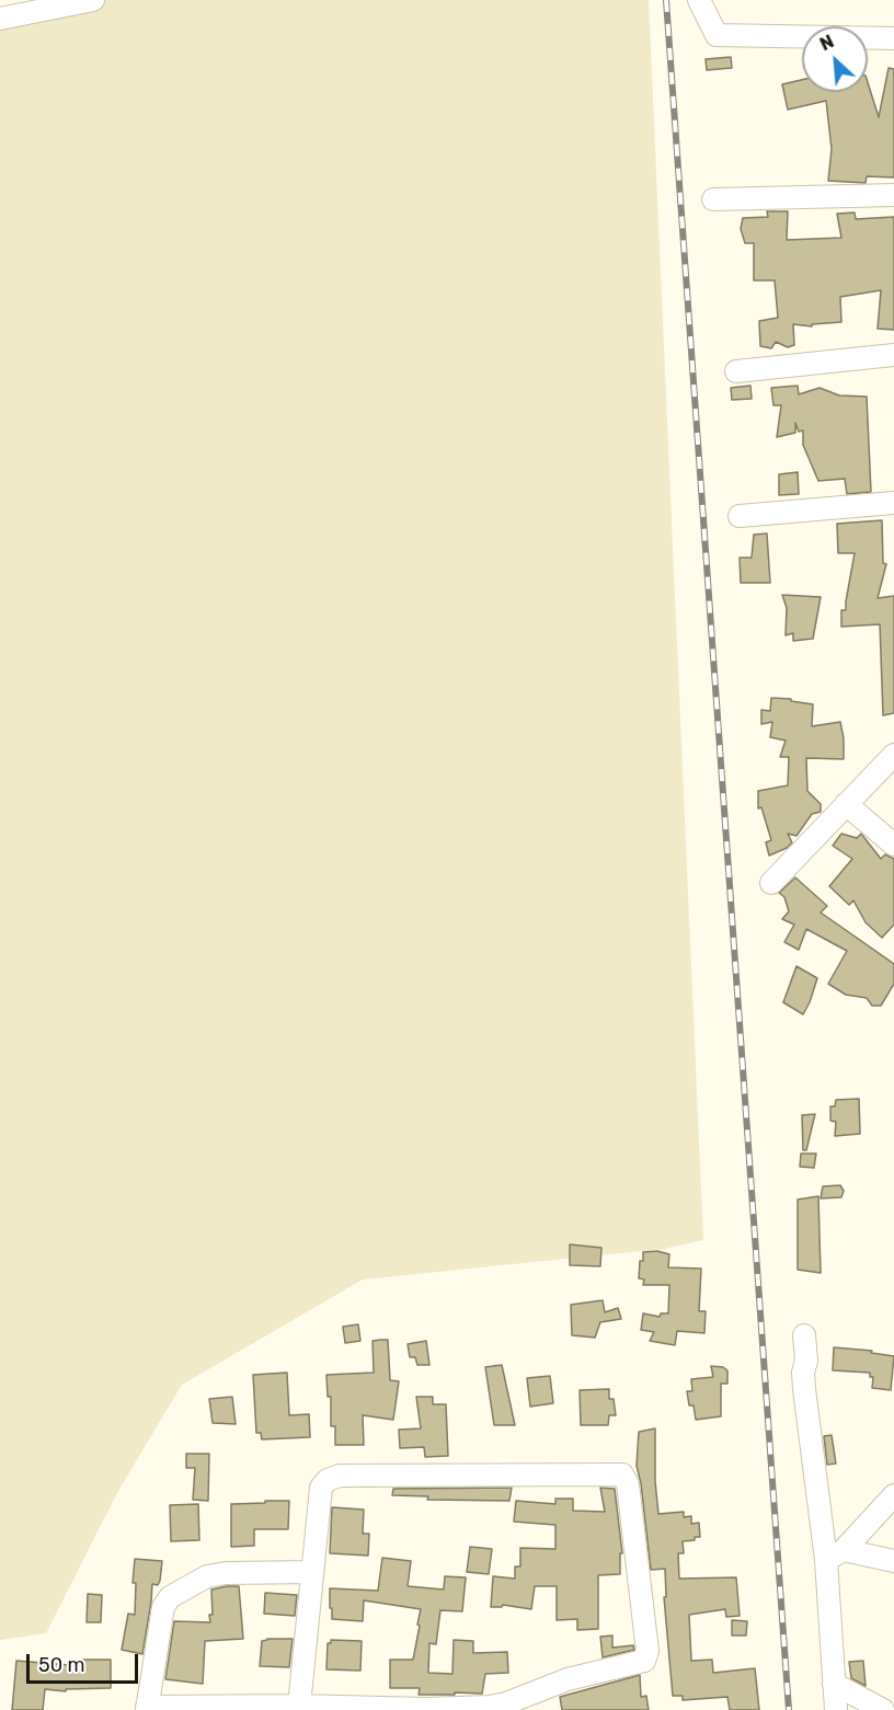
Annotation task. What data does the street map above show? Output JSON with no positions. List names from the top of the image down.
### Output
{
  "scale_bar": "50 m",
  "north": "top left"
}
